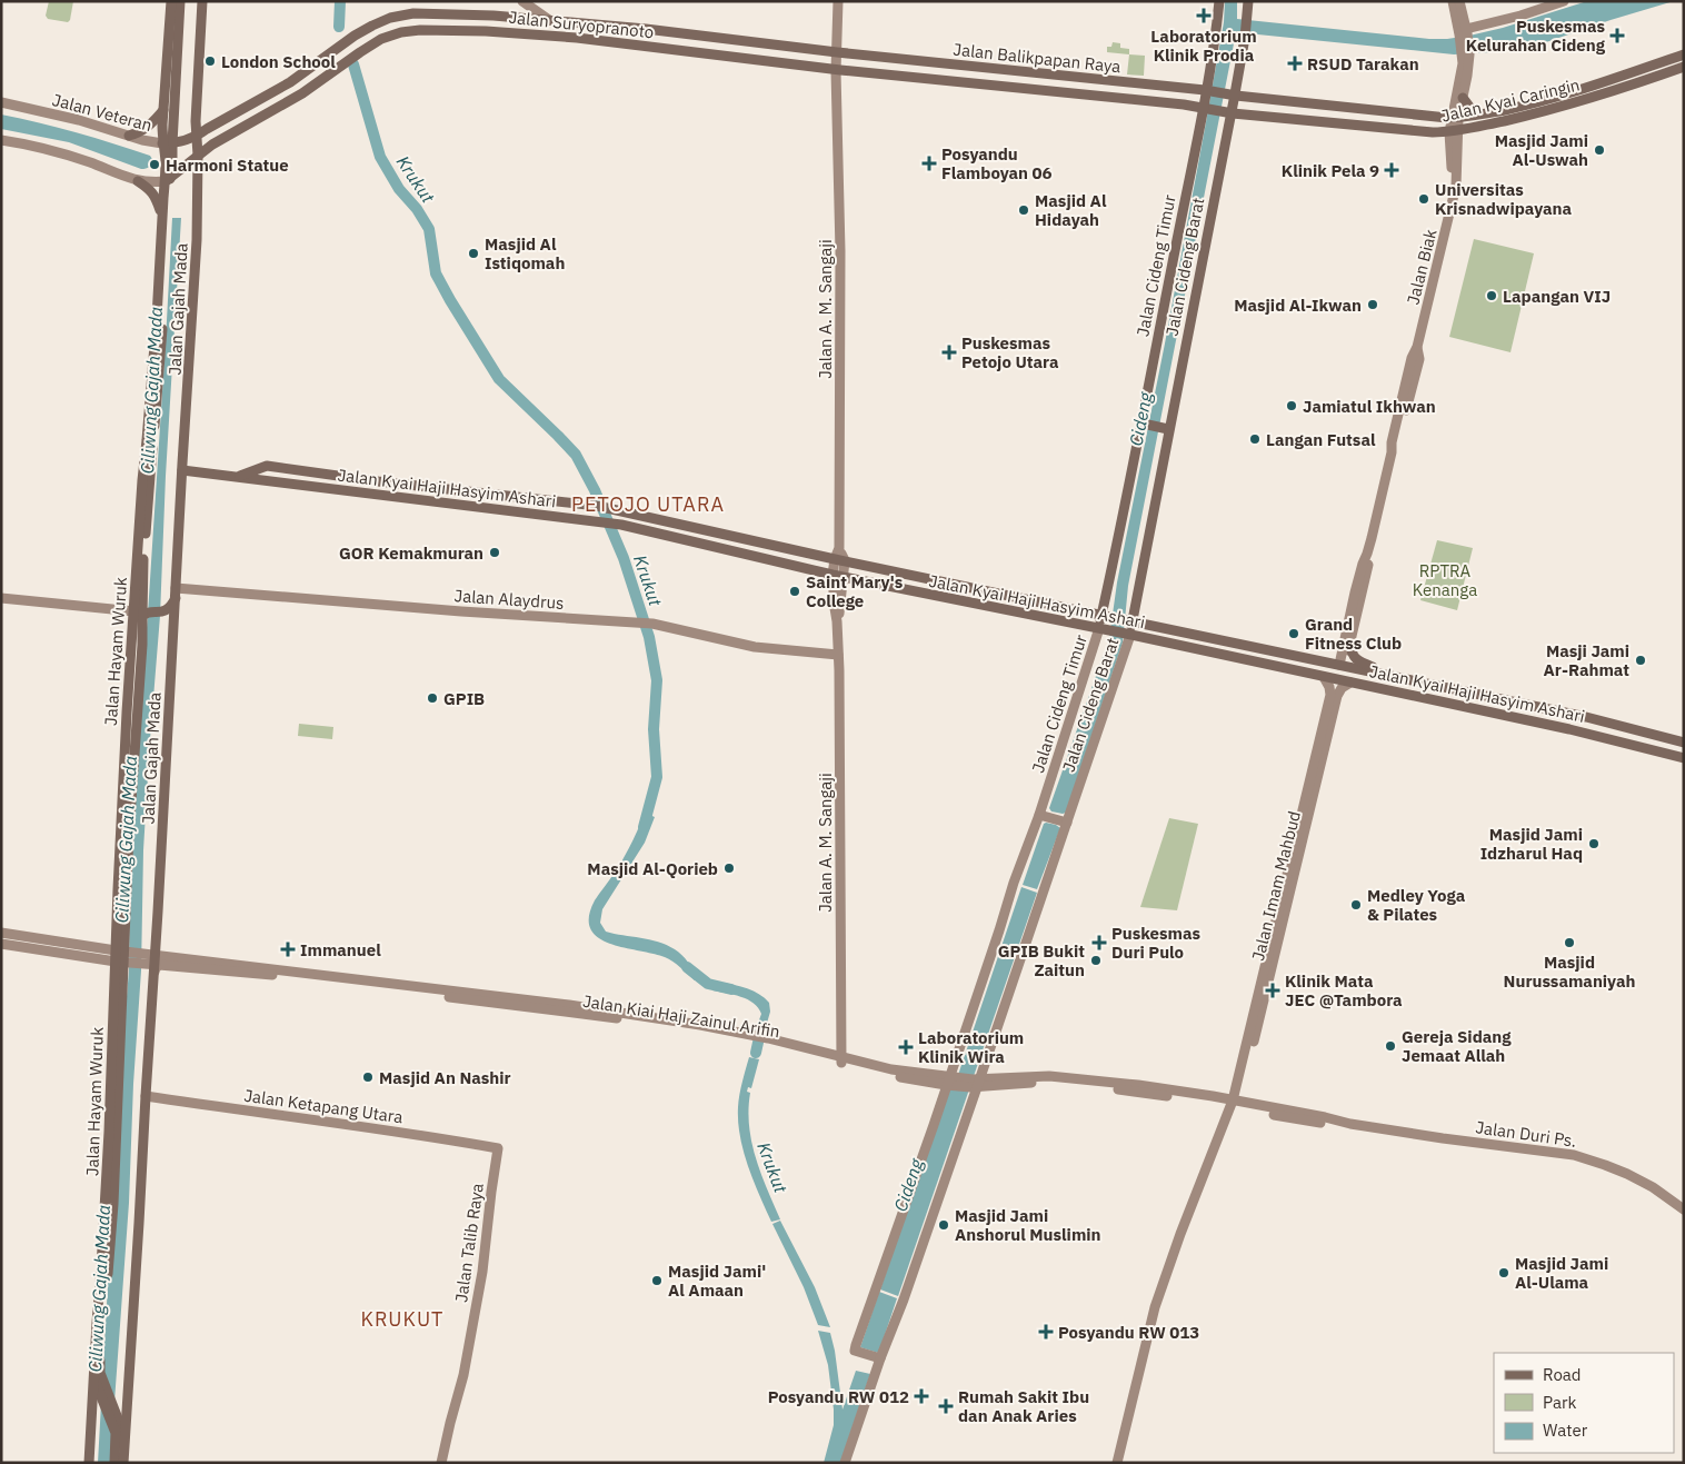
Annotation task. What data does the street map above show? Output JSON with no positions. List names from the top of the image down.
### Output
{
  "streets": {
    "main road": [
      "Jalan Suryopranoto",
      "Jalan Balikpapan Raya",
      "Jalan Kyai Caringin",
      "Jalan Veteran",
      "Jalan Cideng Timur",
      "Jalan Cideng Barat",
      "Jalan Gajah Mada",
      "Jalan Kyai Haji Hasyim Ashari",
      "Jalan Hayam Wuruk"
    ],
    "street": [
      "Jalan Biak",
      "Jalan A. M. Sangaji",
      "Jalan Alaydrus",
      "Jalan Imam Mahbud",
      "Jalan Kiai Haji Zainul Arifin",
      "Jalan Ketapang Utara",
      "Jalan Duri Ps.",
      "Jalan Talib Raya"
    ]
  },
  "crossings": [
    ["Jalan Suryopranoto", "Jalan Balikpapan Raya"],
    ["Jalan Suryopranoto", "Jalan Veteran"],
    ["Jalan Suryopranoto", "Jalan Gajah Mada"],
    ["Jalan Suryopranoto", "Jalan A. M. Sangaji"],
    ["Jalan Suryopranoto", "Jalan Hayam Wuruk"],
    ["Jalan Balikpapan Raya", "Jalan Kyai Caringin"],
    ["Jalan Balikpapan Raya", "Jalan Cideng Timur"],
    ["Jalan Balikpapan Raya", "Jalan Cideng Barat"],
    ["Jalan Balikpapan Raya", "Jalan A. M. Sangaji"],
    ["Jalan Kyai Caringin", "Jalan Cideng Barat"],
    ["Jalan Kyai Caringin", "Jalan Biak"],
    ["Jalan Veteran", "Jalan Gajah Mada"],
    ["Jalan Veteran", "Jalan Hayam Wuruk"],
    ["Jalan Cideng Timur", "Jalan Cideng Barat"],
    ["Jalan Cideng Timur", "Jalan Kyai Haji Hasyim Ashari"],
    ["Jalan Cideng Timur", "Jalan Kiai Haji Zainul Arifin"],
    ["Jalan Cideng Barat", "Jalan Kyai Haji Hasyim Ashari"],
    ["Jalan Biak", "Jalan Kyai Haji Hasyim Ashari"],
    ["Jalan Gajah Mada", "Jalan Kyai Haji Hasyim Ashari"],
    ["Jalan Gajah Mada", "Jalan Alaydrus"],
    ["Jalan Gajah Mada", "Jalan Hayam Wuruk"],
    ["Jalan Gajah Mada", "Jalan Kiai Haji Zainul Arifin"],
    ["Jalan Gajah Mada", "Jalan Ketapang Utara"],
    ["Jalan A. M. Sangaji", "Jalan Kyai Haji Hasyim Ashari"],
    ["Jalan A. M. Sangaji", "Jalan Alaydrus"],
    ["Jalan A. M. Sangaji", "Jalan Kiai Haji Zainul Arifin"],
    ["Jalan Kyai Haji Hasyim Ashari", "Jalan Imam Mahbud"],
    ["Jalan Imam Mahbud", "Jalan Duri Ps."],
    ["Jalan Ketapang Utara", "Jalan Talib Raya"]
  ],
  "districts": ["PETOJO UTARA", "KRUKUT"],
  "water": ["Krukut", "Ciliwung Gajah Mada", "Cideng"],
  "parks": ["RPTRA Kenanga"],
  "places": {
    "health": [
      "Laboratorium Klinik Prodia",
      "Puskesmas Kelurahan Cideng",
      "RSUD Tarakan",
      "Posyandu Flamboyan 06",
      "Klinik Pela 9",
      "Puskesmas Petojo Utara",
      "Puskesmas Duri Pulo",
      "Immanuel",
      "Klinik Mata JEC @Tambora",
      "Laboratorium Klinik Wira",
      "Posyandu RW 013",
      "Posyandu RW 012",
      "Rumah Sakit Ibu dan Anak Aries"
    ],
    "other": [
      "London School",
      "Masjid Jami Al-Uswah",
      "Harmoni Statue",
      "Universitas Krisnadwipayana",
      "Masjid Al Hidayah",
      "Masjid Al Istiqomah",
      "Lapangan VIJ",
      "Masjid Al-Ikwan",
      "Jamiatul Ikhwan",
      "Langan Futsal",
      "GOR Kemakmuran",
      "Saint Mary's College",
      "Grand Fitness Club",
      "Masji Jami Ar-Rahmat",
      "GPIB",
      "Masjid Jami Idzharul Haq",
      "Masjid Al-Qorieb",
      "Medley Yoga & Pilates",
      "Masjid Nurussamaniyah",
      "GPIB Bukit Zaitun",
      "Gereja Sidang Jemaat Allah",
      "Masjid An Nashir",
      "Masjid Jami Anshorul Muslimin",
      "Masjid Jami Al-Ulama",
      "Masjid Jami' Al Amaan"
    ]
  },
  "legend": ["Road", "Park", "Water"]
}
